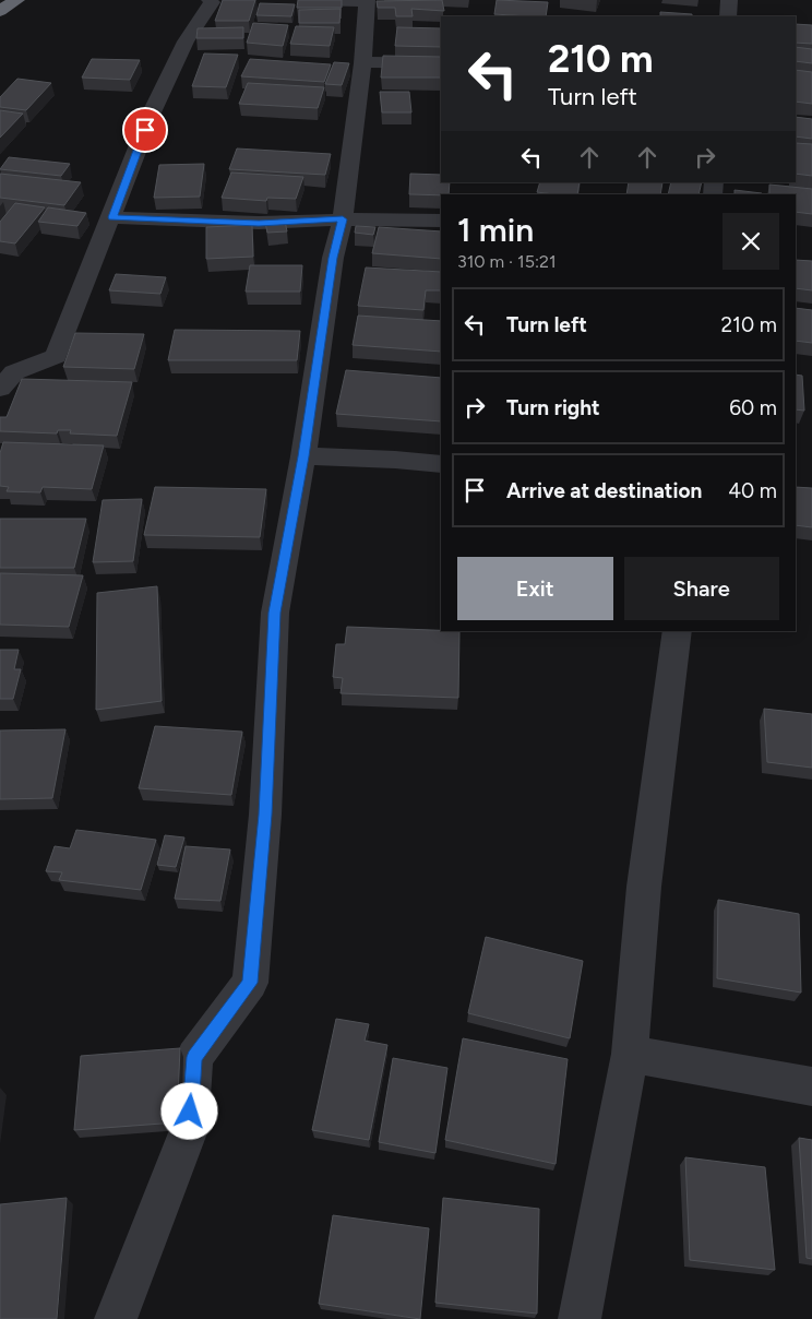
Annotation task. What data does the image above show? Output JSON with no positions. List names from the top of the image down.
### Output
{
  "page": {
    "turn": ["210 m", "Turn left"],
    "heading": ["1 min", "310 m · 15:21"],
    "list": [
      {
        "name": "Turn left",
        "value": "210 m"
      },
      {
        "name": "Turn right",
        "value": "60 m"
      },
      {
        "name": "Arrive at destination",
        "value": "40 m"
      }
    ],
    "buttons": ["Exit", "Share"]
  }
}
